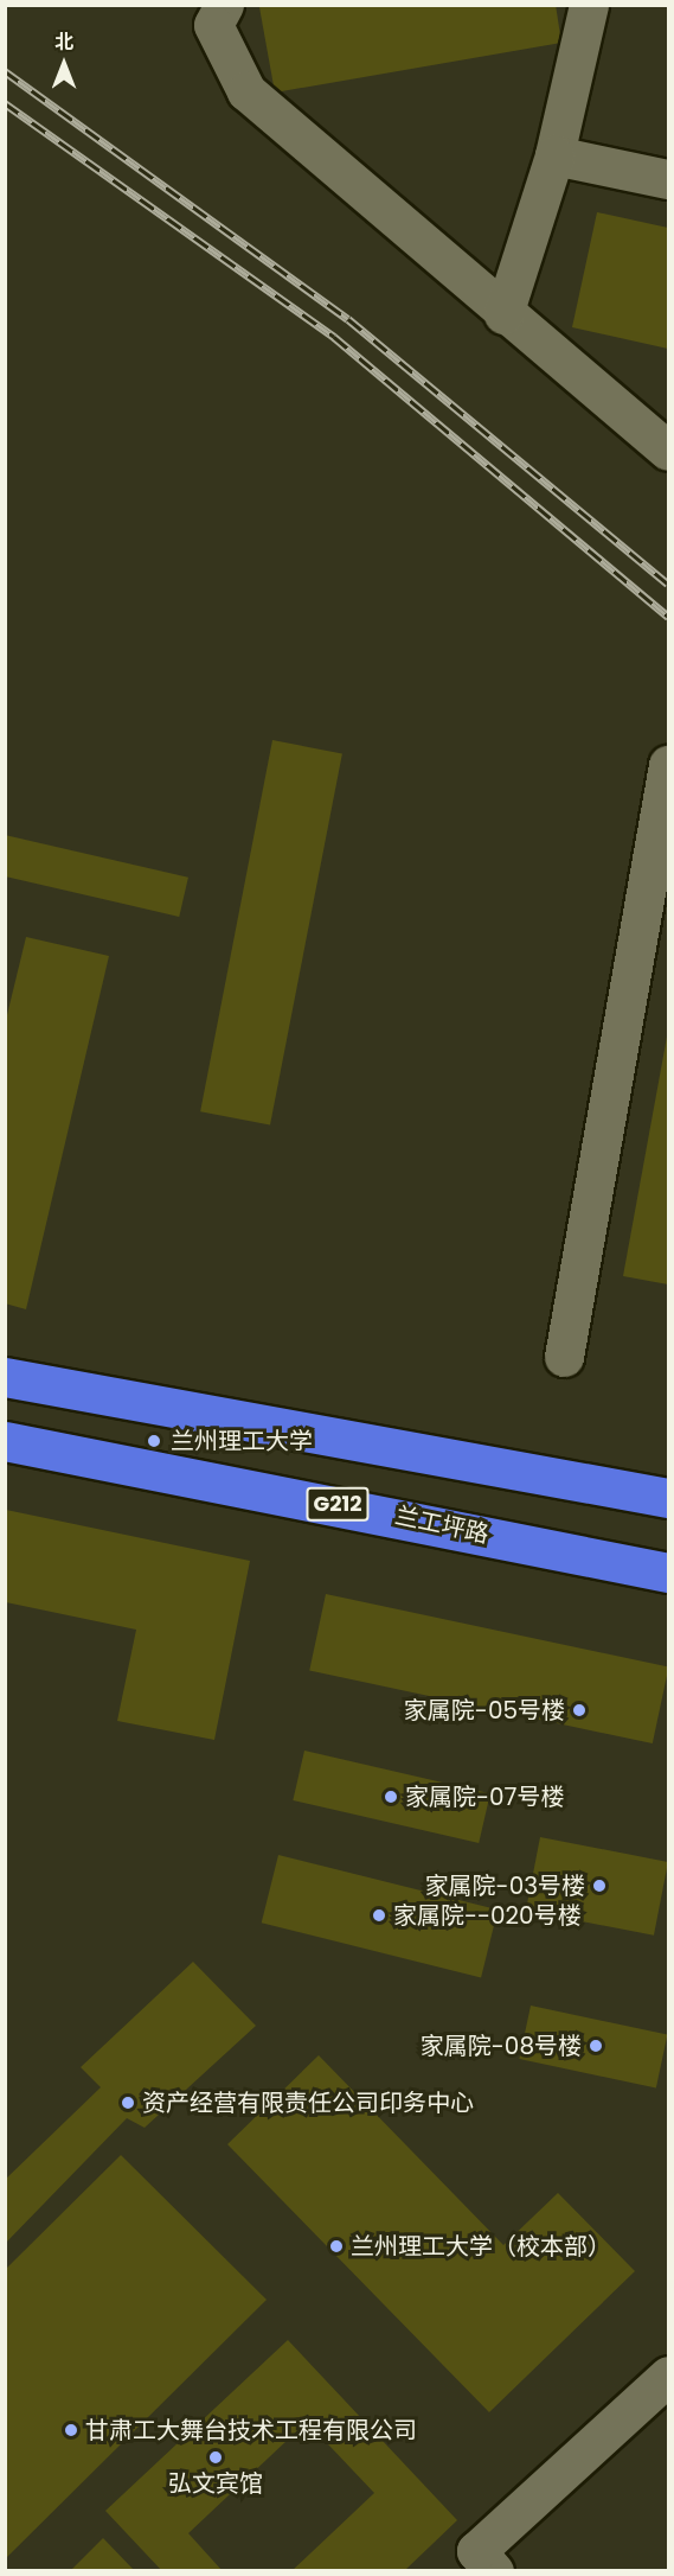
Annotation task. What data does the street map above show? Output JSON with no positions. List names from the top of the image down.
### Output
{
  "streets": {
    "highway": ["G212", "兰工坪路"]
  },
  "places": [
    "兰州理工大学",
    "家属院-05号楼",
    "家属院-07号楼",
    "家属院-03号楼",
    "家属院--020号楼",
    "家属院-08号楼",
    "资产经营有限责任公司印务中心",
    "兰州理工大学（校本部）",
    "甘肃工大舞台技术工程有限公司",
    "弘文宾馆"
  ],
  "north": "top"
}
